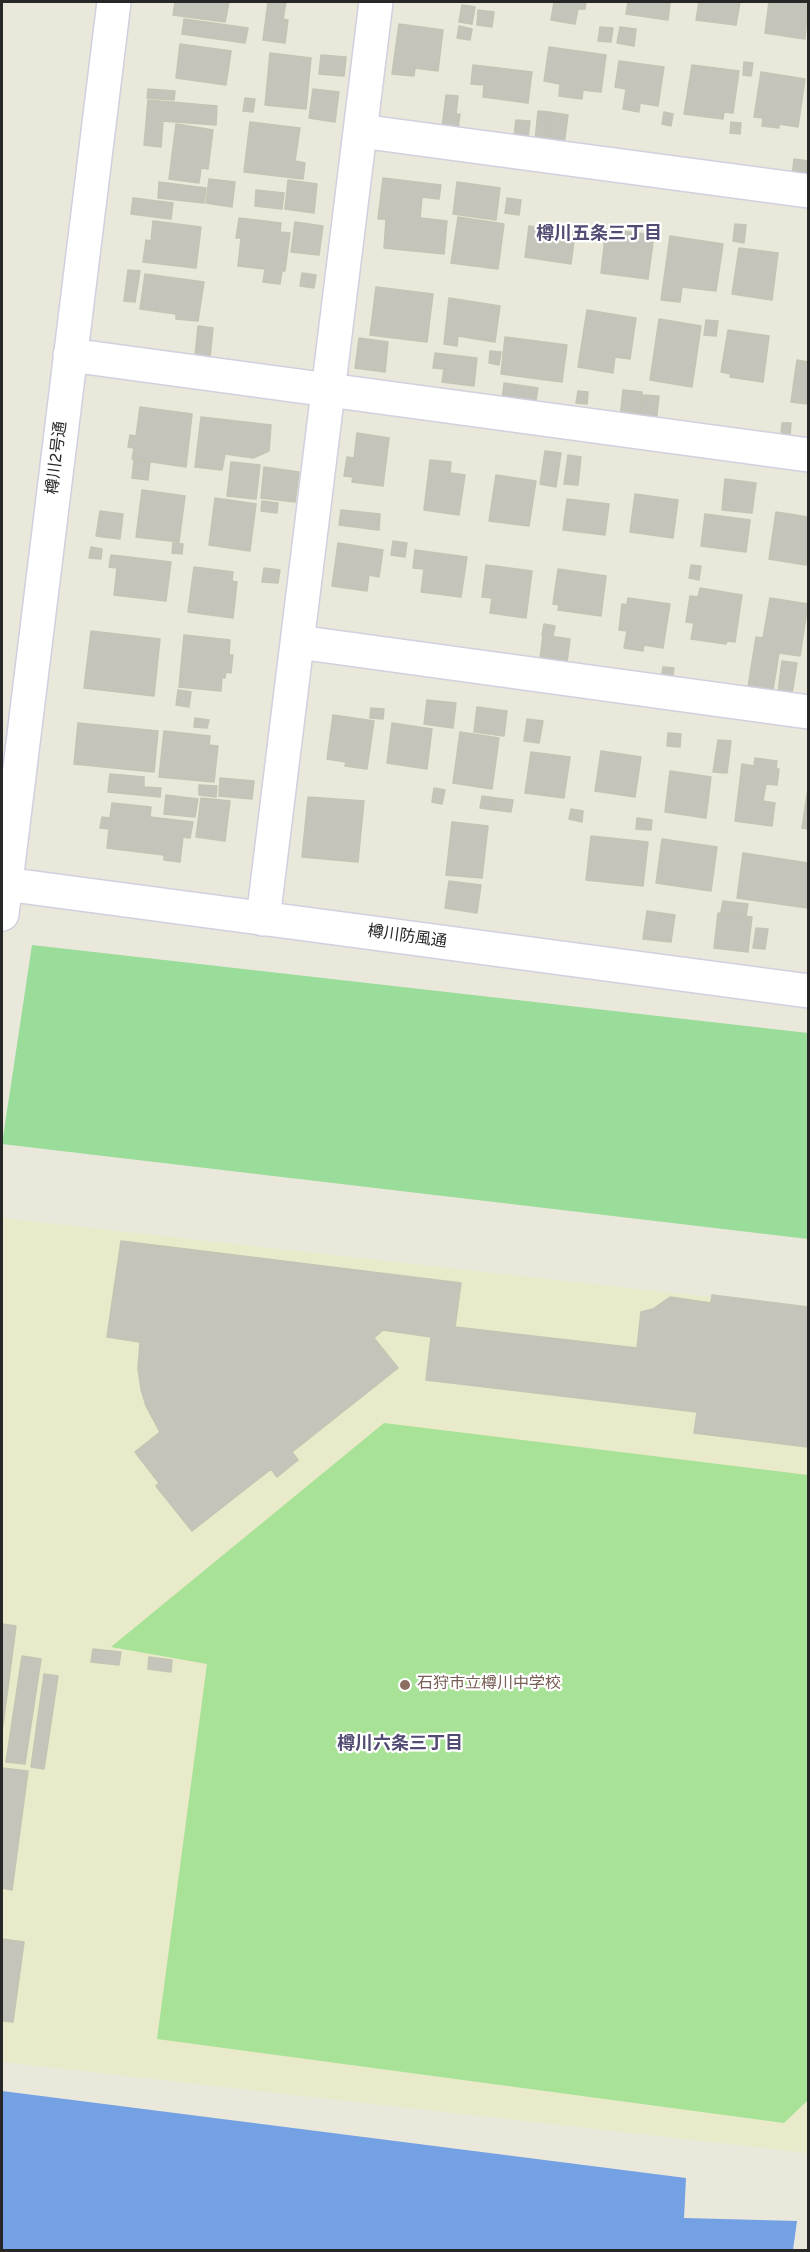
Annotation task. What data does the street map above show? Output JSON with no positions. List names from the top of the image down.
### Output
{
  "streets": {
    "street": ["樽川2号通", "樽川防風通"]
  },
  "crossings": [
    ["樽川2号通", "樽川防風通"]
  ],
  "districts": ["樽川五条三丁目", "樽川六条三丁目"],
  "places": ["石狩市立樽川中学校"]
}
